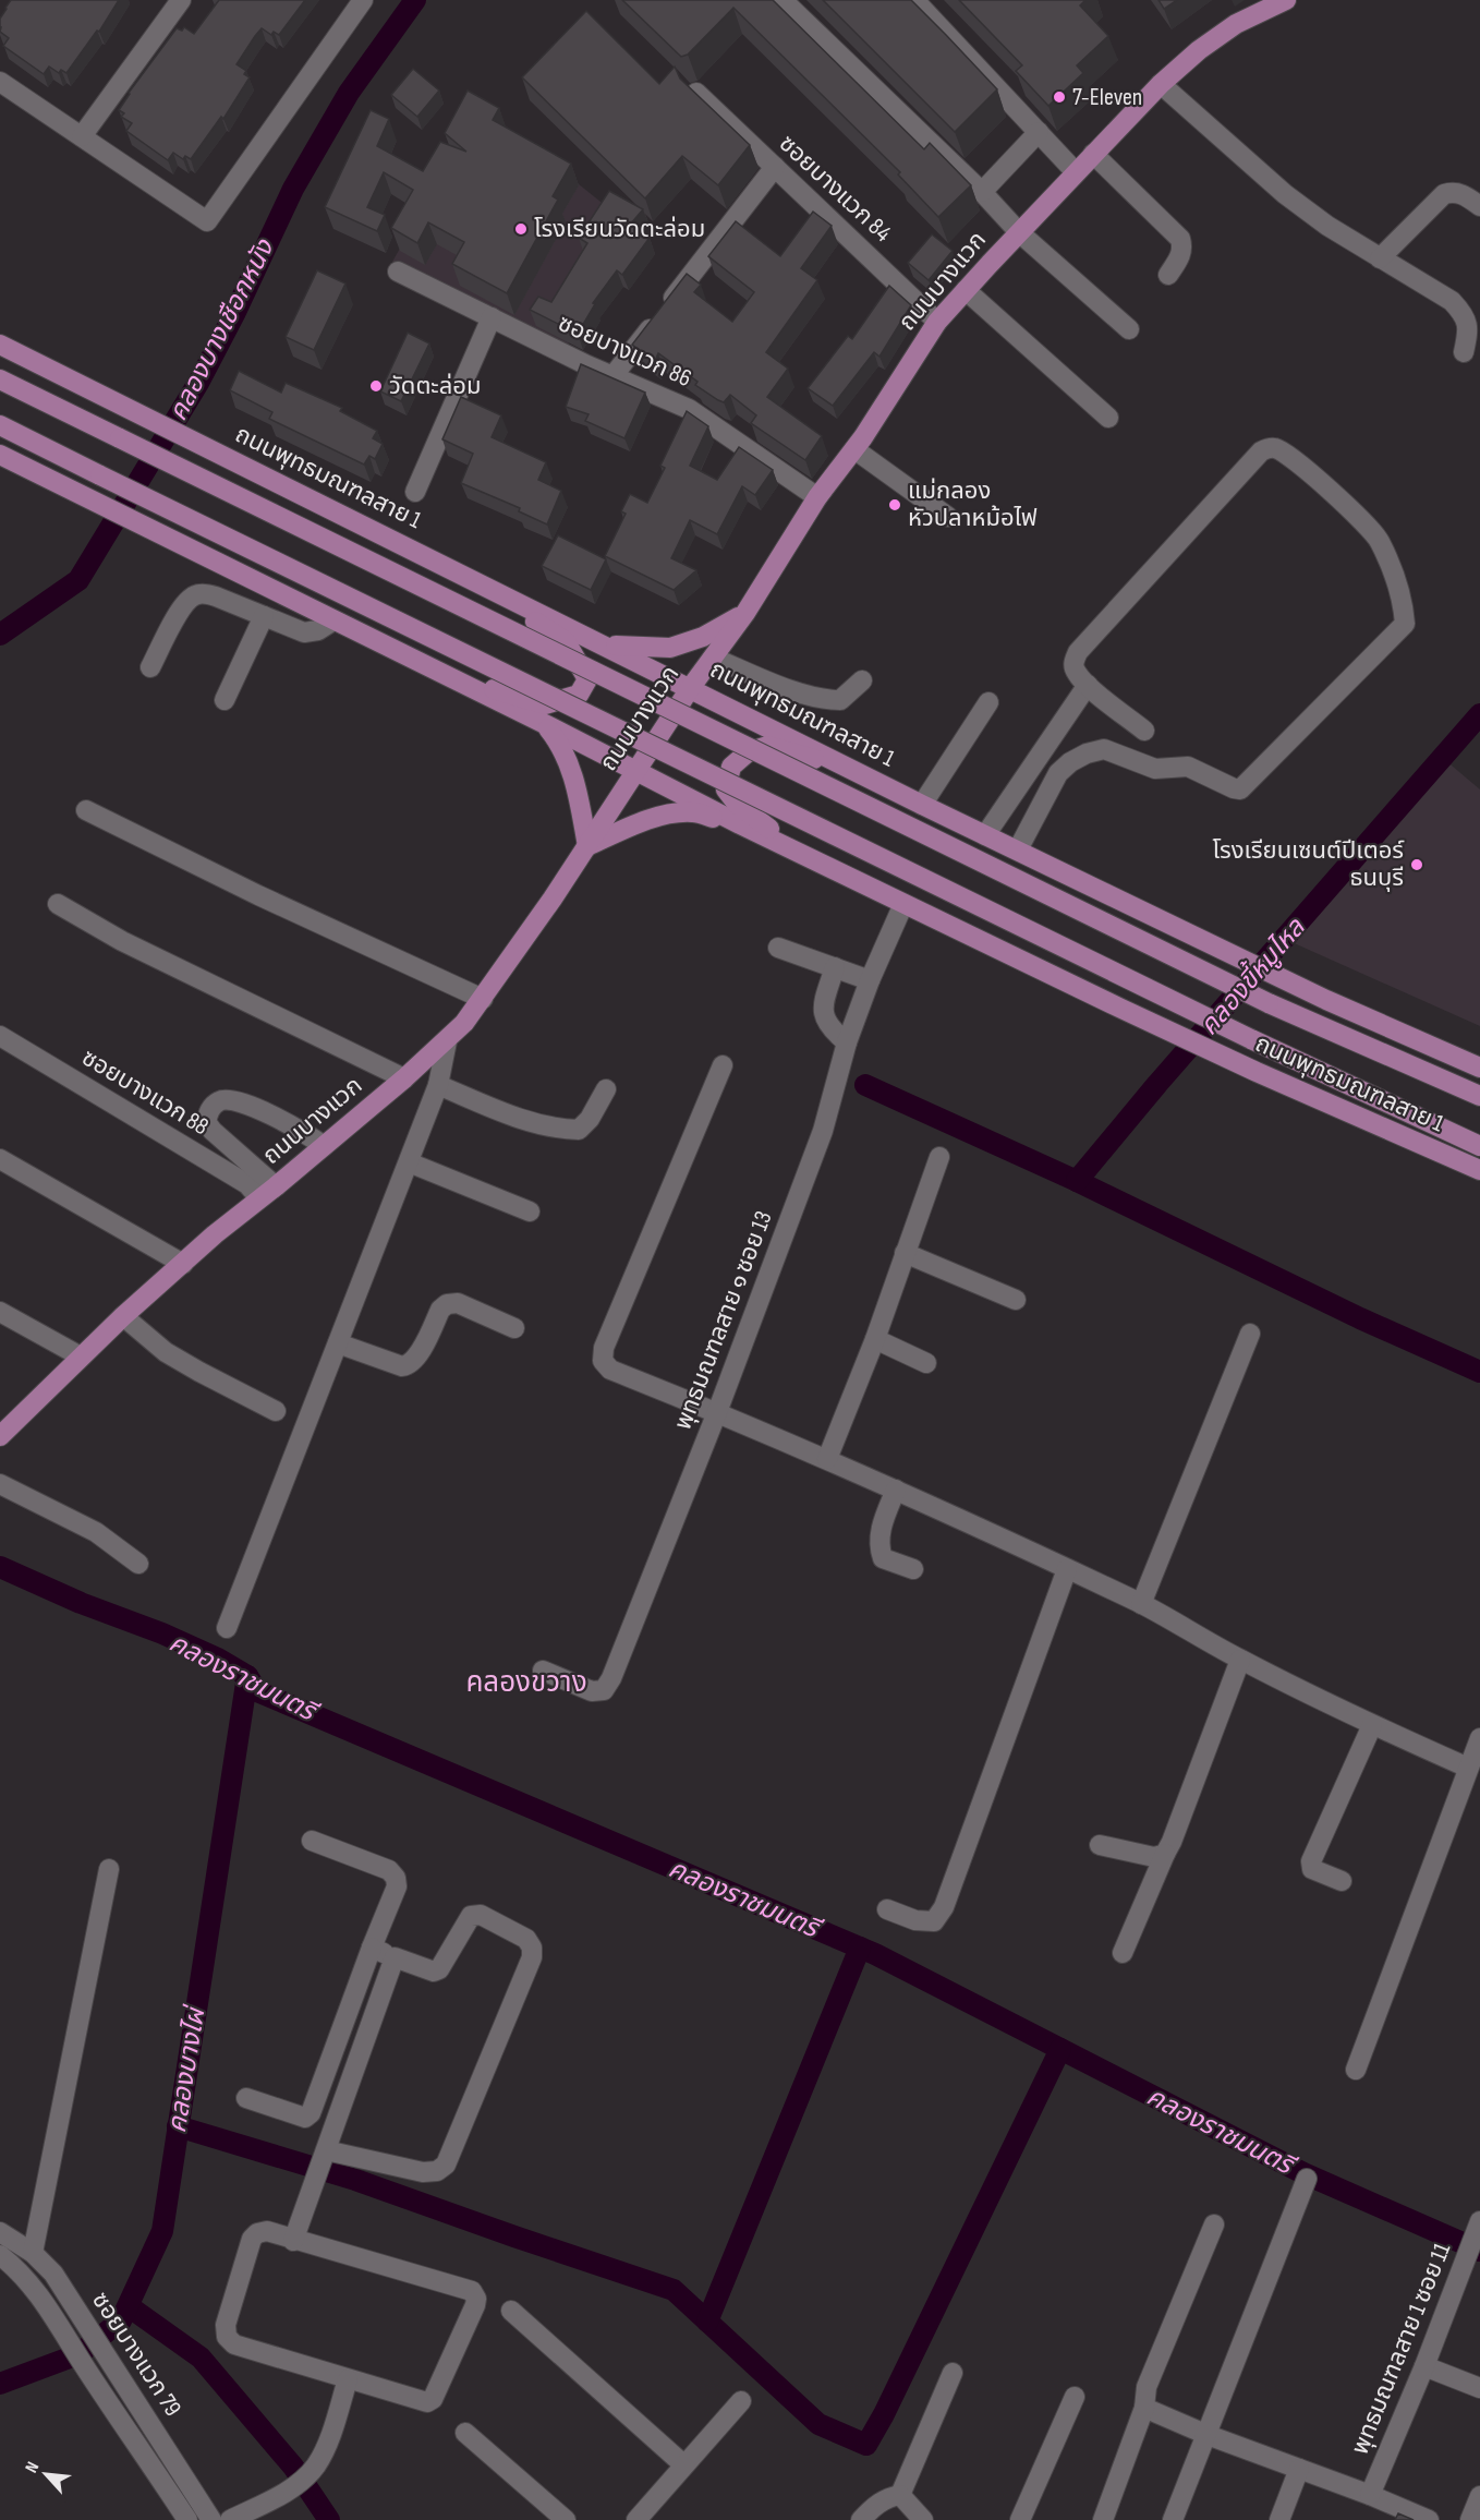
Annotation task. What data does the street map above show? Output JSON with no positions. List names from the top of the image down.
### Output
{
  "streets": {
    "main road": ["ถนนบางแวก", "ถนนพุทธมณฑลสาย 1"],
    "street": [
      "ซอยบางแวก 84",
      "ซอยบางแวก 86",
      "ซอยบางแวก 88",
      "พุทธมณฑลสาย ๑ ซอย 13",
      "พุทธมณฑลสาย 1 ซอย 11",
      "ซอยบางแวก 79"
    ]
  },
  "crossings": [
    ["ซอยบางแวก 84", "ถนนบางแวก"],
    ["ถนนบางแวก", "ซอยบางแวก 86"],
    ["ถนนบางแวก", "ถนนพุทธมณฑลสาย 1"],
    ["ถนนบางแวก", "ซอยบางแวก 88"],
    ["ถนนพุทธมณฑลสาย 1", "พุทธมณฑลสาย ๑ ซอย 13"]
  ],
  "districts": ["คลองขวาง"],
  "water": [
    "คลองบางเชือกหนัง",
    "คลองขี้หมูไหล",
    "คลองราชมนตรี",
    "คลองบางไผ่"
  ],
  "places": [
    "7-Eleven",
    "โรงเรียนวัดตะล่อม",
    "วัดตะล่อม",
    "แม่กลอง หัวปลาหม้อไฟ",
    "โรงเรียนเซนต์ปีเตอร์ ธนบุรี"
  ],
  "north": "top left"
}
